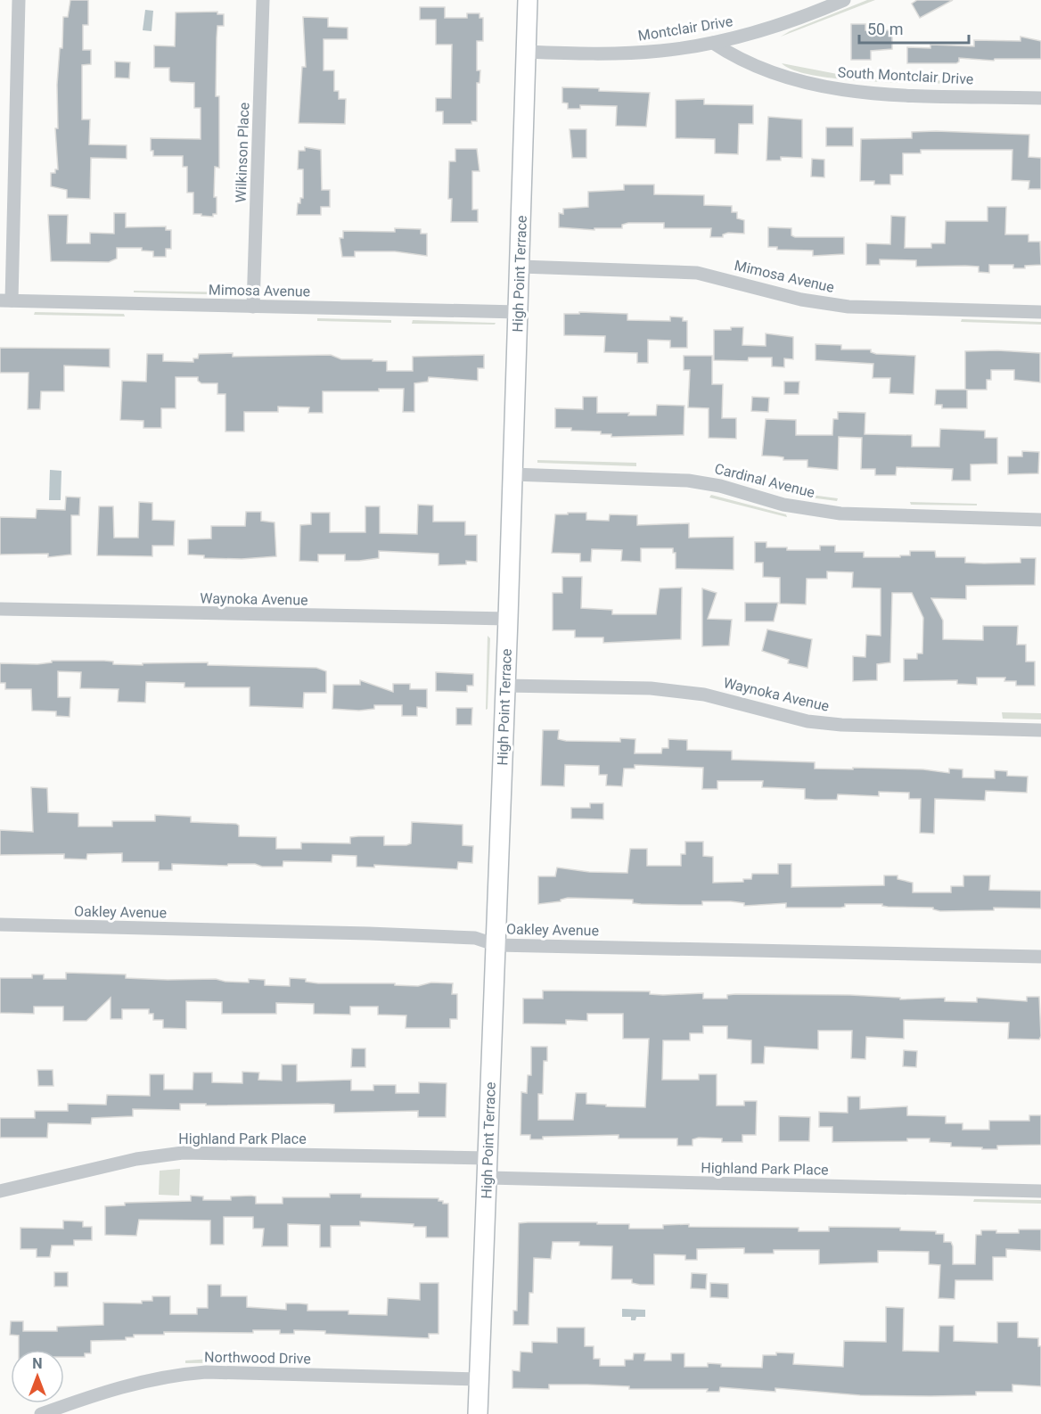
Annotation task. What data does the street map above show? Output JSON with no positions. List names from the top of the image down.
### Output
{
  "streets": {
    "street": [
      "Montclair Drive",
      "South Montclair Drive",
      "Wilkinson Place",
      "High Point Terrace",
      "Mimosa Avenue",
      "Cardinal Avenue",
      "Waynoka Avenue",
      "Oakley Avenue",
      "Highland Park Place",
      "Northwood Drive"
    ]
  },
  "crossings": [
    ["Montclair Drive", "South Montclair Drive"],
    ["Montclair Drive", "High Point Terrace"],
    ["Wilkinson Place", "Mimosa Avenue"],
    ["High Point Terrace", "Mimosa Avenue"],
    ["High Point Terrace", "Cardinal Avenue"],
    ["High Point Terrace", "Waynoka Avenue"],
    ["High Point Terrace", "Oakley Avenue"],
    ["High Point Terrace", "Highland Park Place"],
    ["High Point Terrace", "Northwood Drive"]
  ],
  "scale_bar": "50 m",
  "north": "top"
}
